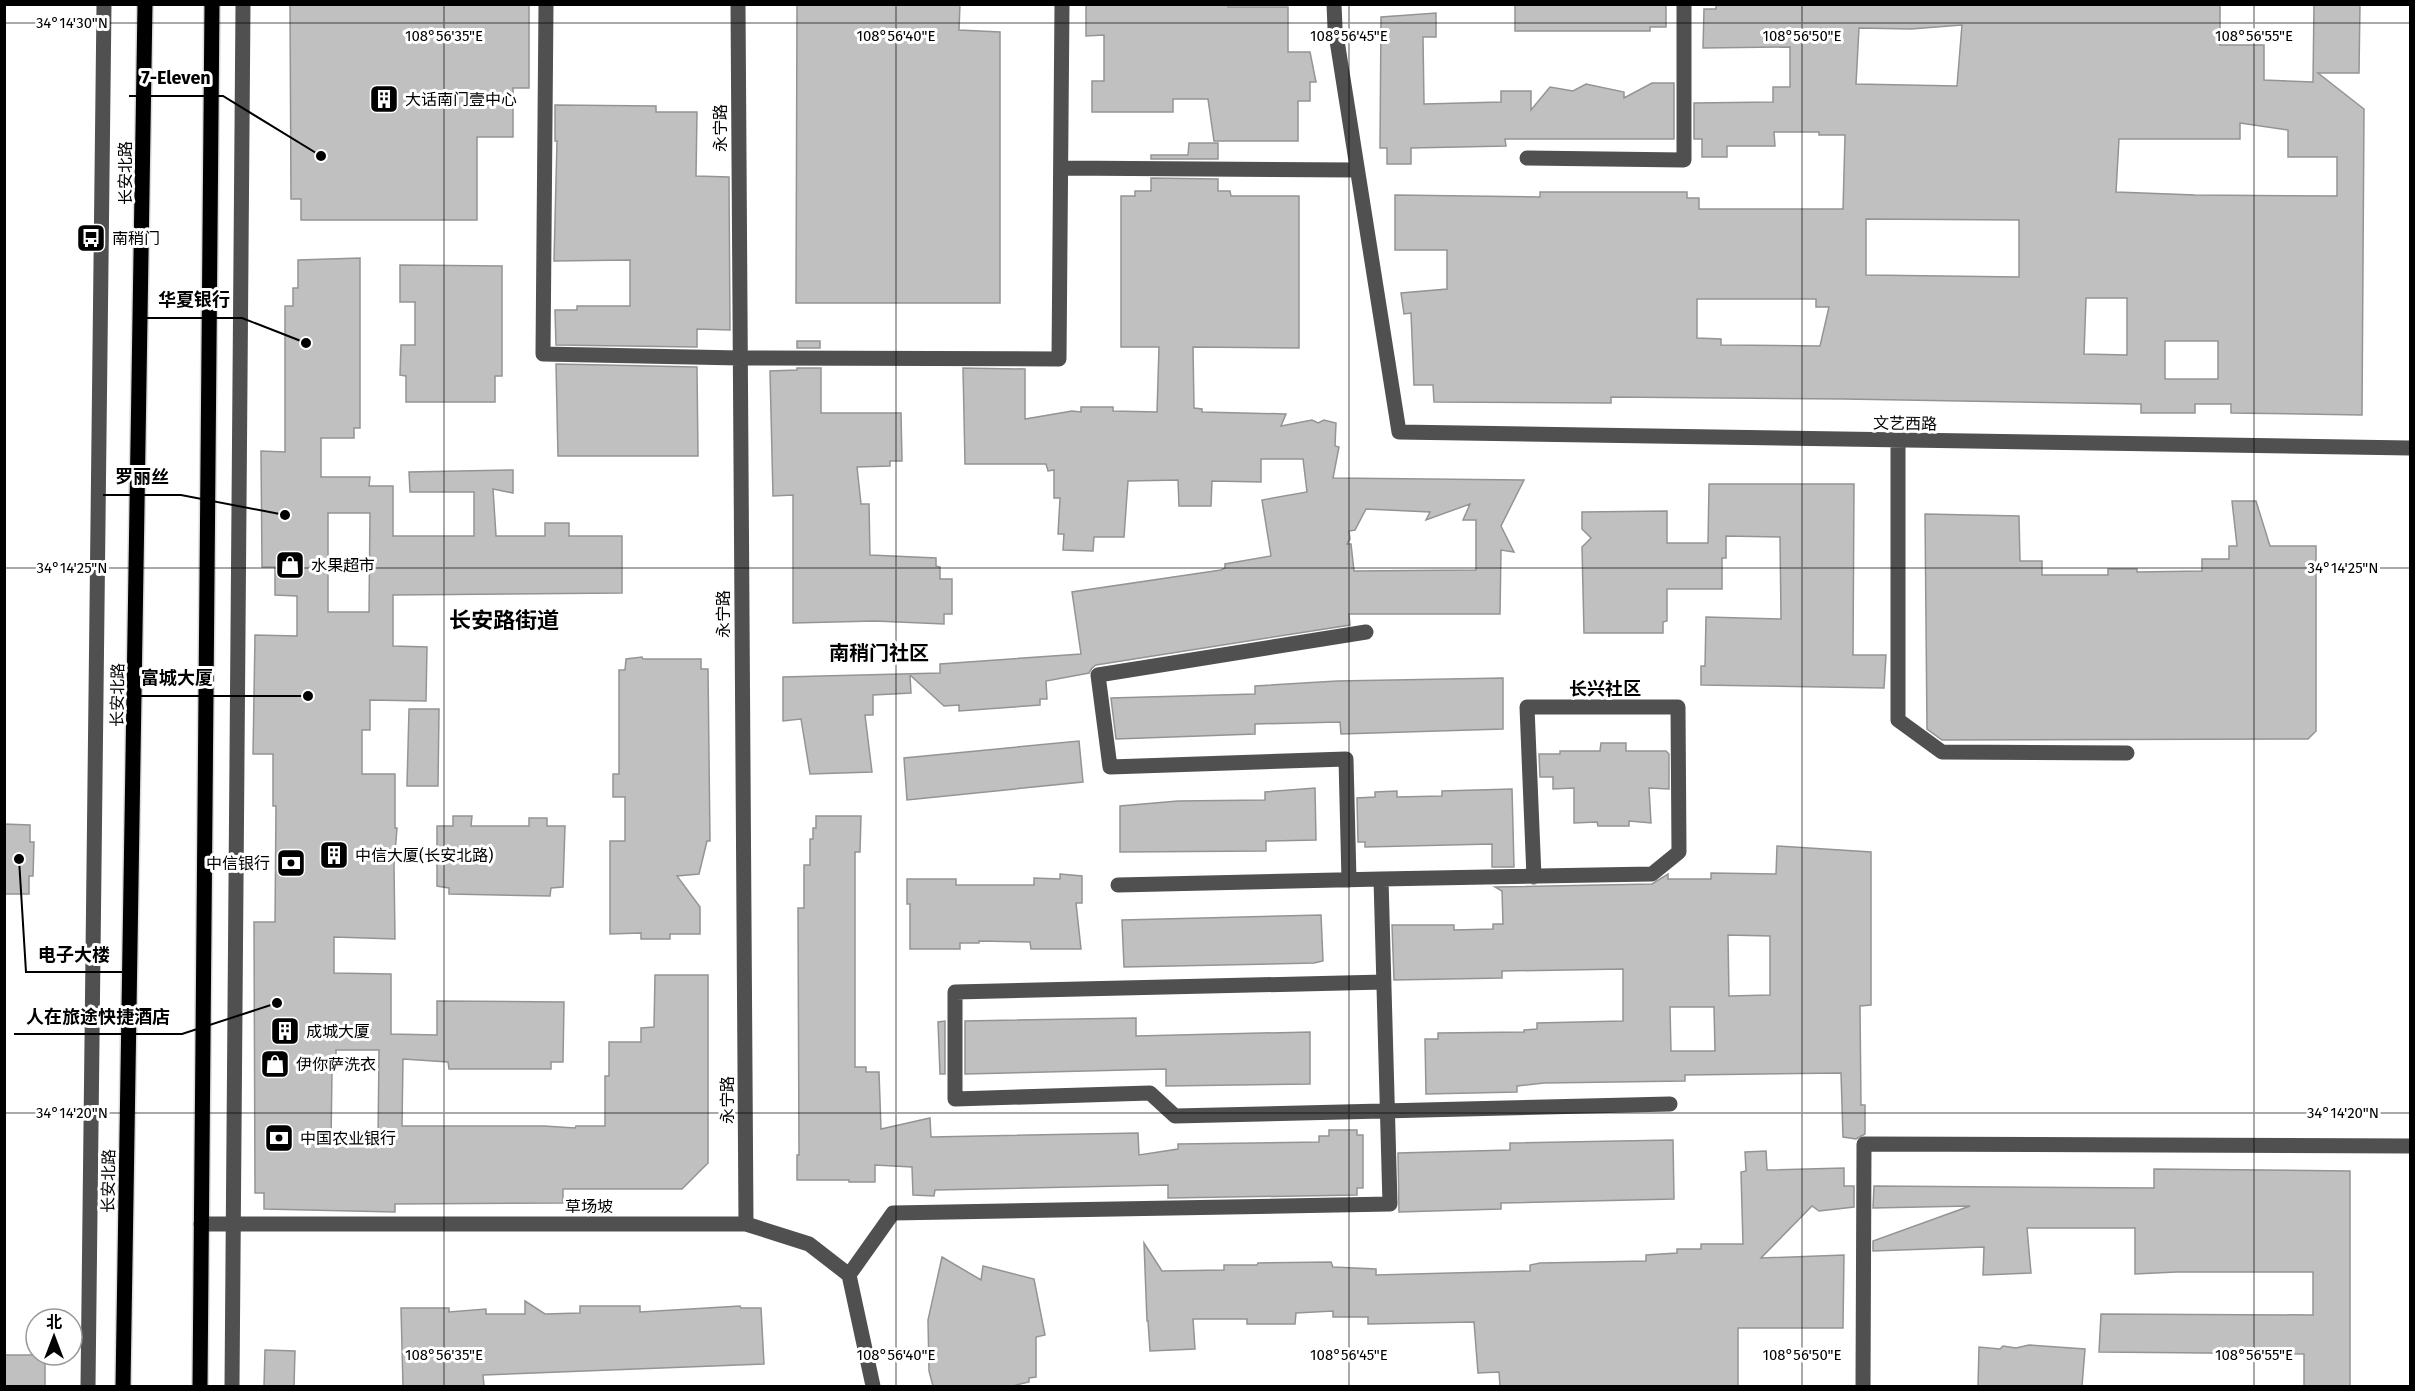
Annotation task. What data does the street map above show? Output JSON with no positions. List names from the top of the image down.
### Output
{
  "streets": {
    "main road": ["长安北路"],
    "street": ["永宁路", "文艺西路", "草场坡"]
  },
  "crossings": [
    ["永宁路", "草场坡"]
  ],
  "districts": ["长安路街道", "南稍门社区", "长兴社区"],
  "places": {
    "building": ["大话南门壹中心", "中信大厦(长安北路)", "成城大厦"],
    "other": [
      "7-Eleven",
      "华夏银行",
      "罗丽丝",
      "富城大厦",
      "电子大楼",
      "人在旅途快捷酒店"
    ],
    "bus stop": ["南稍门"],
    "shop": ["水果超市", "伊你萨洗衣"],
    "bank": ["中信银行", "中国农业银行"]
  },
  "north": "top",
  "coordinates": [
    "34°14'30\"N",
    "108°56'35\"E",
    "108°56'40\"E",
    "108°56'45\"E",
    "108°56'50\"E",
    "108°56'55\"E",
    "34°14'25\"N",
    "34°14'20\"N"
  ]
}
